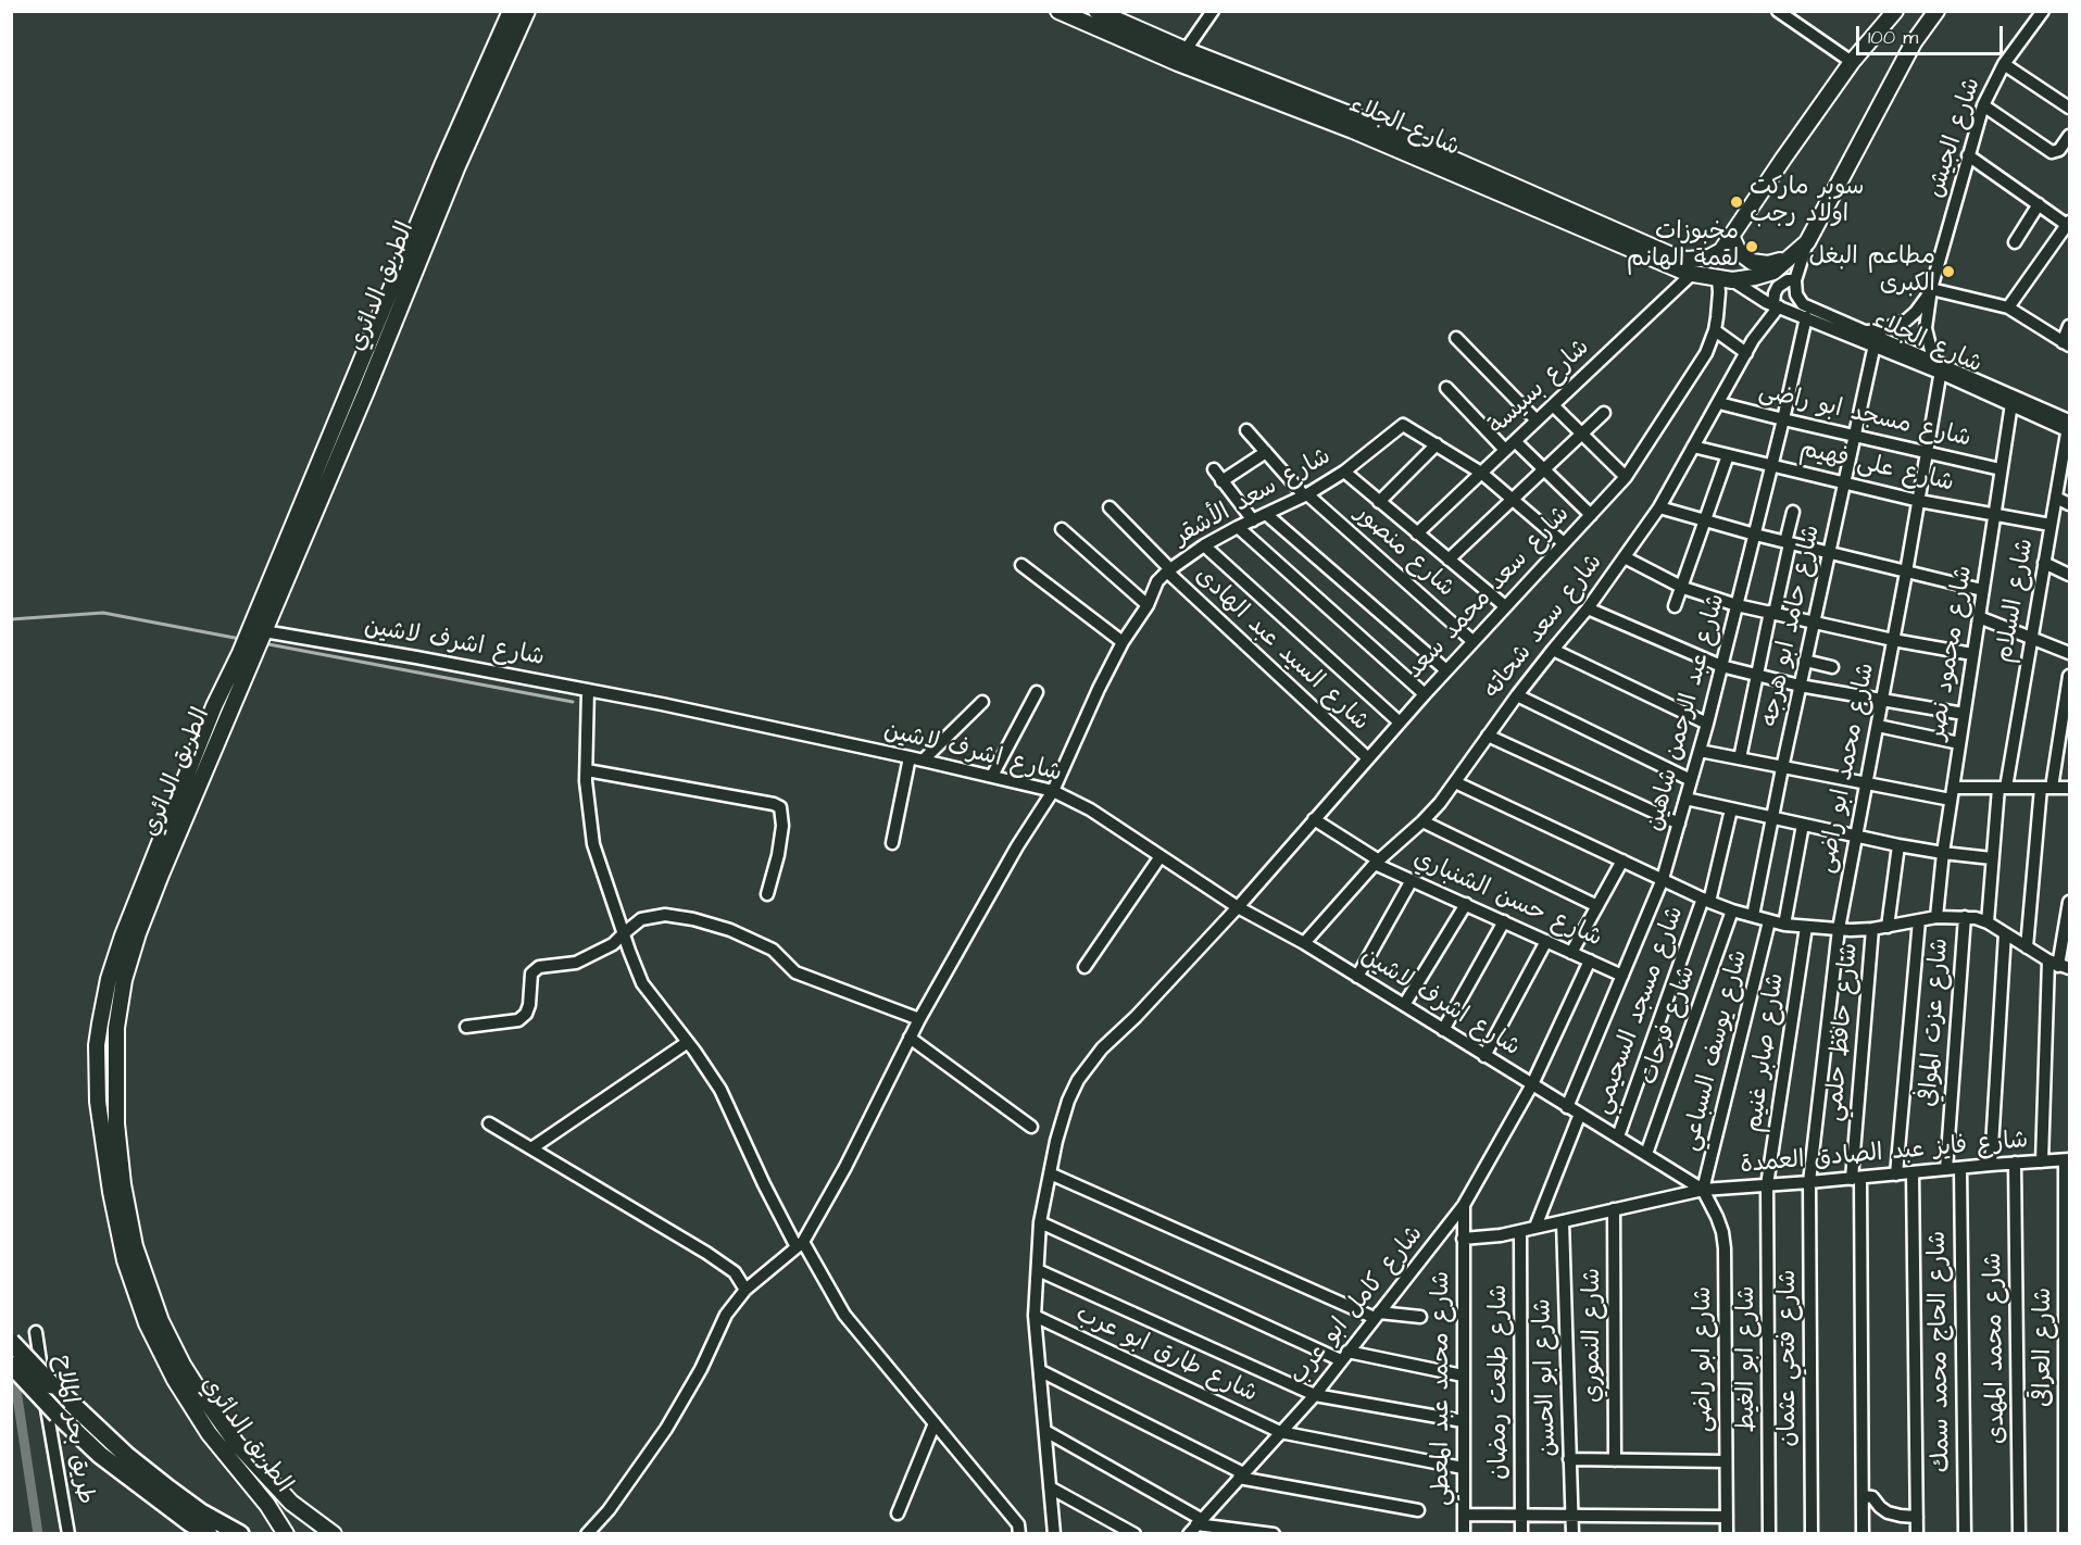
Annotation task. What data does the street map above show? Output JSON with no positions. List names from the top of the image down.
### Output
{
  "streets": {
    "main road": ["شارع الجلاء", "الطريق الدائري"],
    "street": [
      "شارع الجيش",
      "شارع بسيسة",
      "شارع مسجد ابو راضى",
      "شارع على فهيم",
      "شارع سعد الأشقر",
      "شارع منصور",
      "شارع سعد محمد سعد",
      "شارع السلام",
      "شارع حامد ابو هرجه",
      "شارع سعد شحاته",
      "شارع اشرف لاشين",
      "شارع السيد عبد الهادى",
      "شارع محمود نصر",
      "شارع عبد الرحمن شاهين",
      "شارع محمد ابو راضى",
      "شارع حسن الشنباري",
      "شارع مسجد السحيمي",
      "شارع عزت الموافي",
      "شارع فرحات",
      "شارع حافظ حلمي",
      "شارع يوسف السباعي",
      "شارع صابر غنيم",
      "شارع فايز عبد الصادق العمدة",
      "شارع كامل ابو عرب",
      "شارع النموري",
      "شارع العراقى",
      "شارع محمد المهدى",
      "شارع الحاج محمد سمك",
      "شارع طارق ابو عرب",
      "شارع فتحي عثمان",
      "شارع ابو راضى",
      "شارع ابو الغيط",
      "شارع ابو الحسن",
      "شارع طلعت رمضان",
      "شارع محمد عبد المعطي",
      "طريق بحر الملاح"
    ]
  },
  "crossings": [
    ["شارع الجلاء", "شارع الجيش"],
    ["شارع الجلاء", "شارع بسيسة"],
    ["شارع الجلاء", "شارع سعد محمد سعد"],
    ["شارع الجلاء", "شارع السلام"],
    ["شارع الجلاء", "شارع حامد ابو هرجه"],
    ["شارع الجلاء", "شارع سعد شحاته"],
    ["شارع الجلاء", "شارع محمود نصر"],
    ["شارع الجلاء", "شارع عبد الرحمن شاهين"],
    ["شارع الجلاء", "شارع محمد ابو راضى"],
    ["شارع الجيش", "شارع محمد ابو راضى"],
    ["الطريق الدائري", "شارع اشرف لاشين"],
    ["شارع مسجد ابو راضى", "شارع حامد ابو هرجه"],
    ["شارع مسجد ابو راضى", "شارع سعد شحاته"],
    ["شارع مسجد ابو راضى", "شارع محمود نصر"],
    ["شارع مسجد ابو راضى", "شارع عبد الرحمن شاهين"],
    ["شارع مسجد ابو راضى", "شارع محمد ابو راضى"],
    ["شارع على فهيم", "شارع السلام"],
    ["شارع على فهيم", "شارع حامد ابو هرجه"],
    ["شارع على فهيم", "شارع سعد شحاته"],
    ["شارع على فهيم", "شارع محمود نصر"],
    ["شارع على فهيم", "شارع عبد الرحمن شاهين"],
    ["شارع على فهيم", "شارع محمد ابو راضى"],
    ["شارع سعد الأشقر", "شارع منصور"],
    ["شارع سعد الأشقر", "شارع اشرف لاشين"],
    ["شارع سعد الأشقر", "شارع السيد عبد الهادى"],
    ["شارع منصور", "شارع سعد محمد سعد"],
    ["شارع سعد محمد سعد", "شارع اشرف لاشين"],
    ["شارع سعد محمد سعد", "شارع السيد عبد الهادى"],
    ["شارع سعد محمد سعد", "شارع حسن الشنباري"],
    ["شارع سعد محمد سعد", "شارع طارق ابو عرب"],
    ["شارع سعد شحاته", "شارع اشرف لاشين"],
    ["شارع سعد شحاته", "شارع حسن الشنباري"],
    ["شارع اشرف لاشين", "شارع عبد الرحمن شاهين"],
    ["شارع اشرف لاشين", "شارع مسجد السحيمي"],
    ["شارع اشرف لاشين", "شارع فرحات"],
    ["شارع اشرف لاشين", "شارع يوسف السباعي"],
    ["شارع اشرف لاشين", "شارع فايز عبد الصادق العمدة"],
    ["شارع اشرف لاشين", "شارع كامل ابو عرب"],
    ["شارع اشرف لاشين", "شارع ابو راضى"],
    ["شارع عبد الرحمن شاهين", "شارع حسن الشنباري"],
    ["شارع محمد ابو راضى", "شارع فايز عبد الصادق العمدة"],
    ["شارع محمد ابو راضى", "شارع فتحي عثمان"],
    ["شارع حسن الشنباري", "شارع كامل ابو عرب"],
    ["شارع عزت الموافي", "شارع فايز عبد الصادق العمدة"],
    ["شارع حافظ حلمي", "شارع فايز عبد الصادق العمدة"],
    ["شارع يوسف السباعي", "شارع فايز عبد الصادق العمدة"],
    ["شارع يوسف السباعي", "شارع ابو راضى"],
    ["شارع صابر غنيم", "شارع فايز عبد الصادق العمدة"],
    ["شارع صابر غنيم", "شارع ابو الغيط"],
    ["شارع فايز عبد الصادق العمدة", "شارع النموري"],
    ["شارع فايز عبد الصادق العمدة", "شارع العراقى"],
    ["شارع فايز عبد الصادق العمدة", "شارع محمد المهدى"],
    ["شارع فايز عبد الصادق العمدة", "شارع الحاج محمد سمك"],
    ["شارع فايز عبد الصادق العمدة", "شارع فتحي عثمان"],
    ["شارع فايز عبد الصادق العمدة", "شارع ابو راضى"],
    ["شارع فايز عبد الصادق العمدة", "شارع ابو الغيط"],
    ["شارع فايز عبد الصادق العمدة", "شارع ابو الحسن"],
    ["شارع فايز عبد الصادق العمدة", "شارع طلعت رمضان"],
    ["شارع فايز عبد الصادق العمدة", "شارع محمد عبد المعطي"],
    ["شارع كامل ابو عرب", "شارع طارق ابو عرب"],
    ["شارع كامل ابو عرب", "شارع محمد عبد المعطي"],
    ["شارع طارق ابو عرب", "شارع محمد عبد المعطي"]
  ],
  "places": ["سوبر ماركت اولاد رجب", "مخبوزات لقمة الهانم", "مطاعم البغل الكبرى"],
  "scale_bar": "100 m"
}
